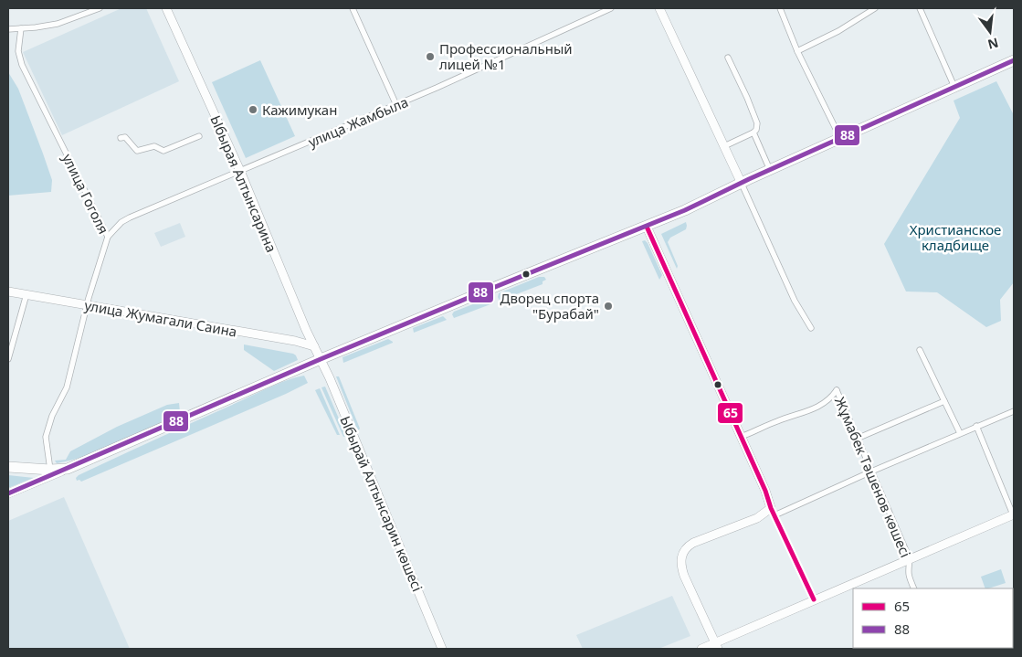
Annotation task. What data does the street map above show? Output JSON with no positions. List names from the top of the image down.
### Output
{
  "streets": {
    "street": [
      "улица Жамбыла",
      "Ыбырая Алтынсарина",
      "улица Гоголя",
      "улица Жумагали Саина",
      "Жұмабек Тәшенов көшесі",
      "Ыбырай Алтынсарин көшесі"
    ]
  },
  "crossings": [
    ["улица Жамбыла", "Ыбырая Алтынсарина"],
    ["улица Жамбыла", "улица Гоголя"],
    ["Ыбырая Алтынсарина", "улица Жумагали Саина"],
    ["Ыбырая Алтынсарина", "Ыбырай Алтынсарин көшесі"],
    ["улица Гоголя", "улица Жумагали Саина"]
  ],
  "parks": ["Христианское кладбище"],
  "places": ["Профессиональный лицей №1", "Кажимукан", "Дворец спорта \"Бурабай\""],
  "lines": ["transit line 88", "transit line 65"],
  "legend": ["65", "88"],
  "north": "bottom"
}
